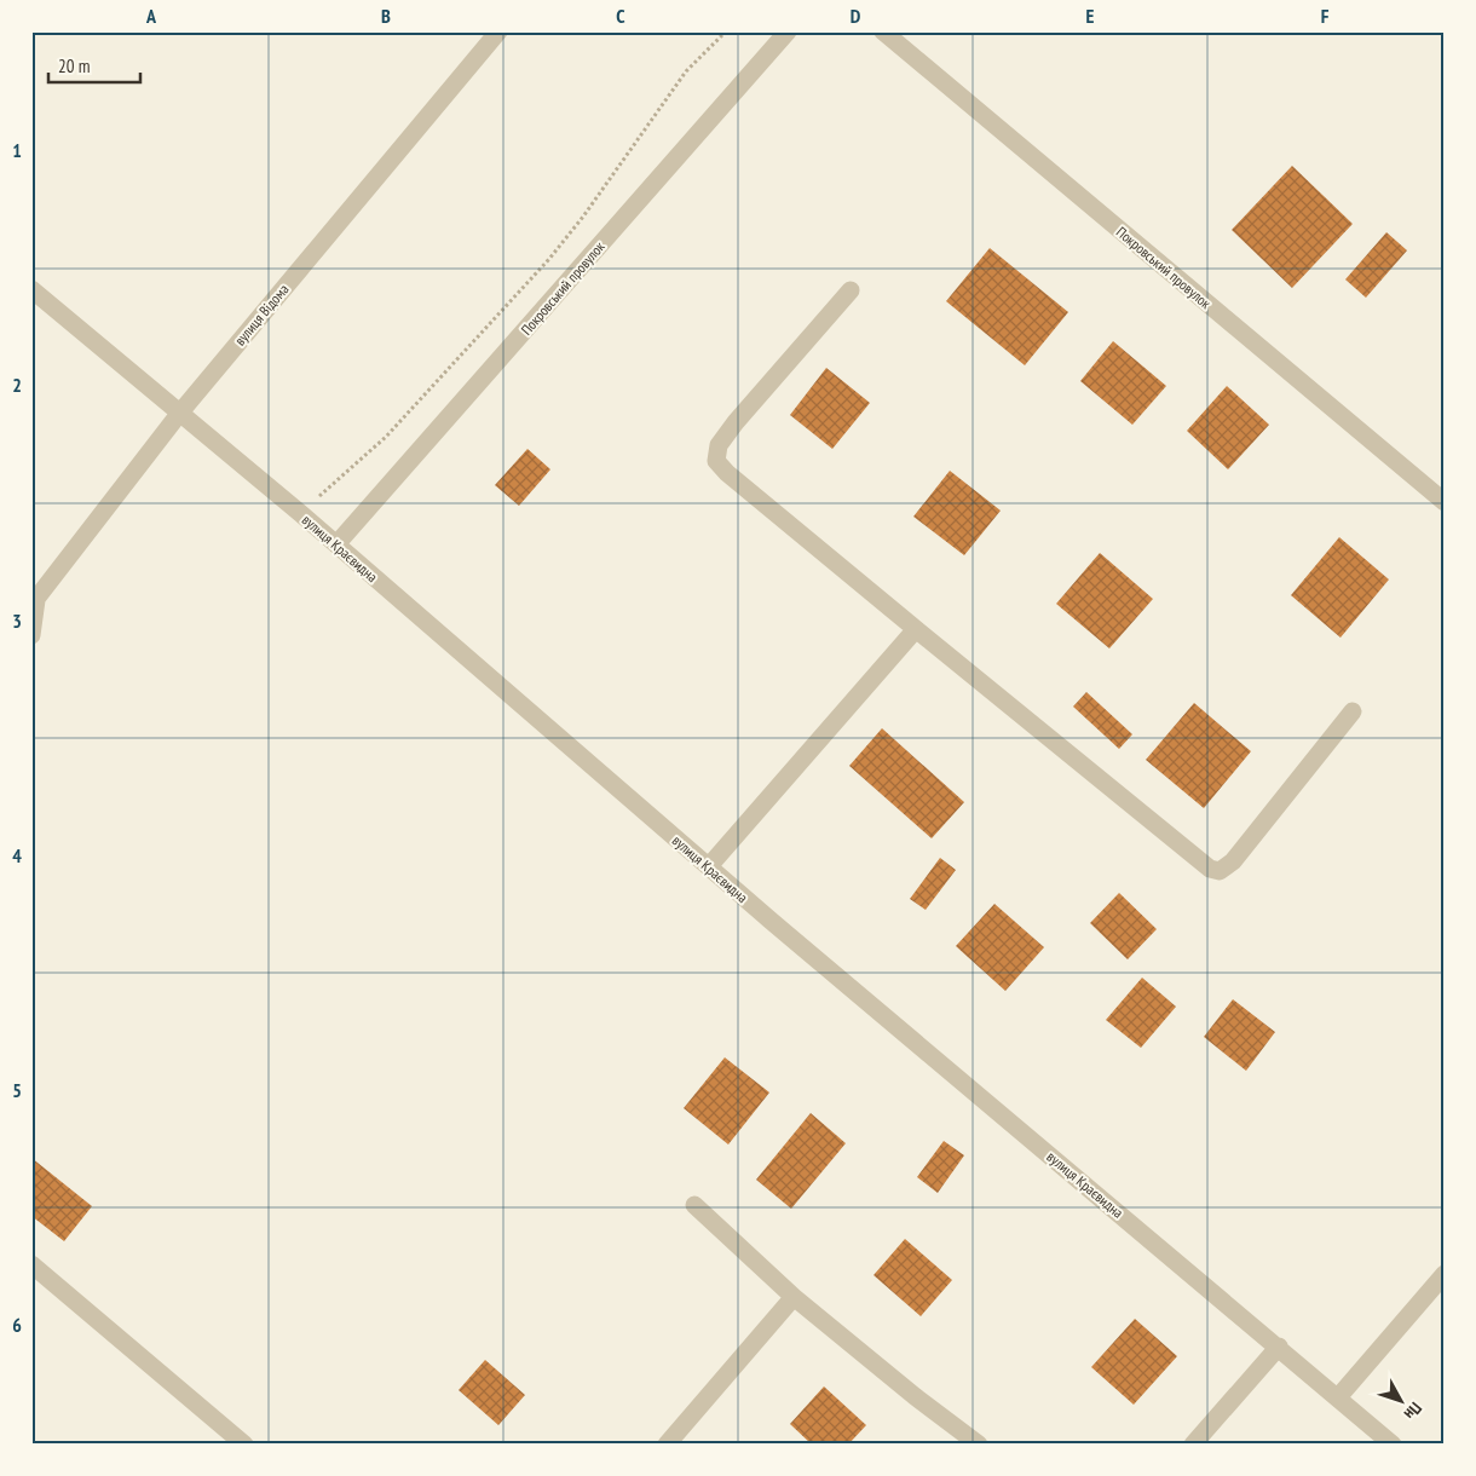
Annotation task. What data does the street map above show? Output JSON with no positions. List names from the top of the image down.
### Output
{
  "streets": {
    "street": ["Покровський провулок", "вулиця Відома", "вулиця Краєвидна"]
  },
  "crossings": [
    ["Покровський провулок", "вулиця Краєвидна"],
    ["вулиця Відома", "вулиця Краєвидна"]
  ],
  "scale_bar": "20 m",
  "north": "bottom right",
  "grid": {
    "columns": [
      "A",
      "B",
      "C",
      "D",
      "E",
      "F"
    ],
    "rows": [
      "1",
      "2",
      "3",
      "4",
      "5",
      "6"
    ]
  }
}
